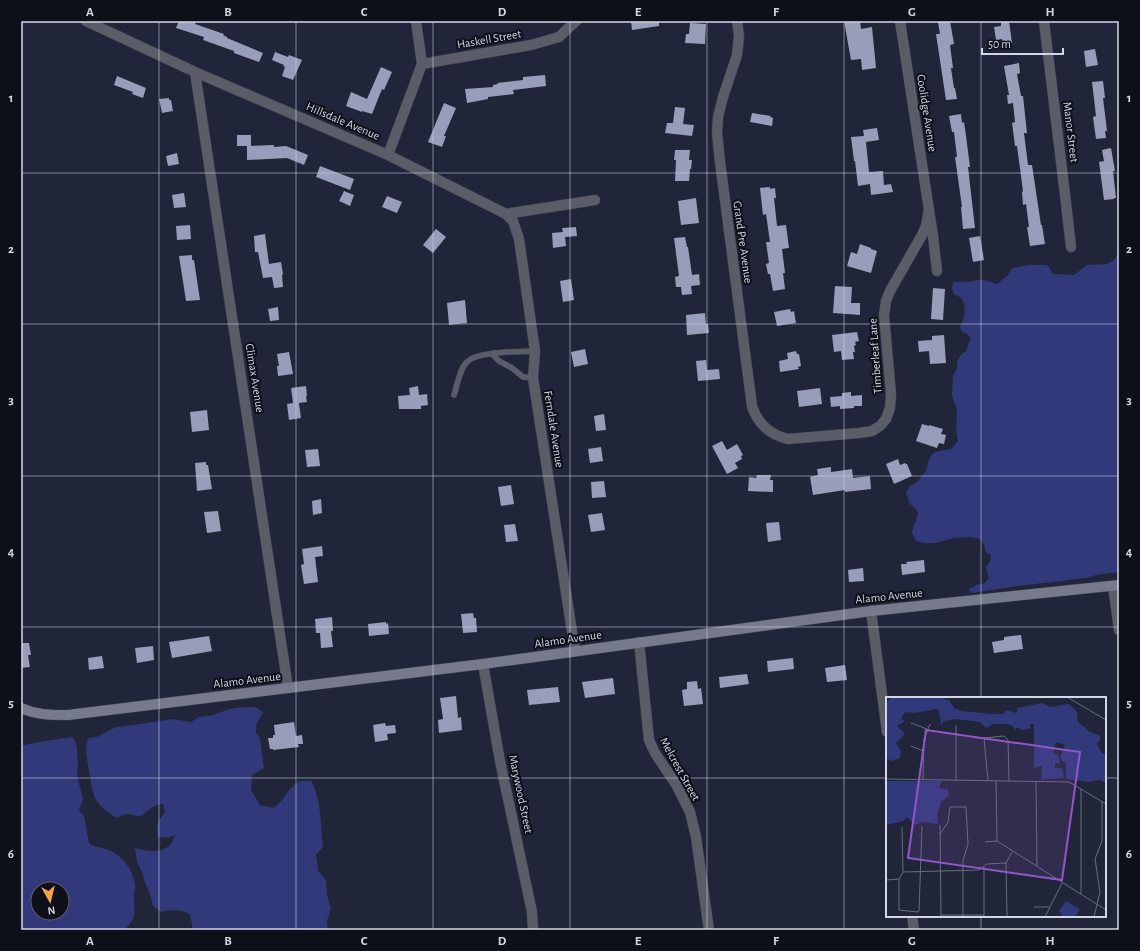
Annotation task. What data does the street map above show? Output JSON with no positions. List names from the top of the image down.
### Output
{
  "streets": {
    "street": [
      "Haskell Street",
      "Coolidge Avenue",
      "Hillsdale Avenue",
      "Manor Street",
      "Grand Pre Avenue",
      "Timberleaf Lane",
      "Climax Avenue",
      "Ferndale Avenue",
      "Alamo Avenue",
      "Melcrest Street",
      "Marywood Street"
    ]
  },
  "crossings": [
    ["Coolidge Avenue", "Timberleaf Lane"],
    ["Hillsdale Avenue", "Climax Avenue"],
    ["Hillsdale Avenue", "Ferndale Avenue"],
    ["Grand Pre Avenue", "Timberleaf Lane"],
    ["Climax Avenue", "Alamo Avenue"],
    ["Ferndale Avenue", "Alamo Avenue"],
    ["Alamo Avenue", "Melcrest Street"],
    ["Alamo Avenue", "Marywood Street"]
  ],
  "scale_bar": "50 m",
  "north": "bottom",
  "grid": {
    "columns": [
      "A",
      "B",
      "C",
      "D",
      "E",
      "F",
      "G",
      "H"
    ],
    "rows": [
      "1",
      "2",
      "3",
      "4",
      "5",
      "6"
    ]
  }
}
